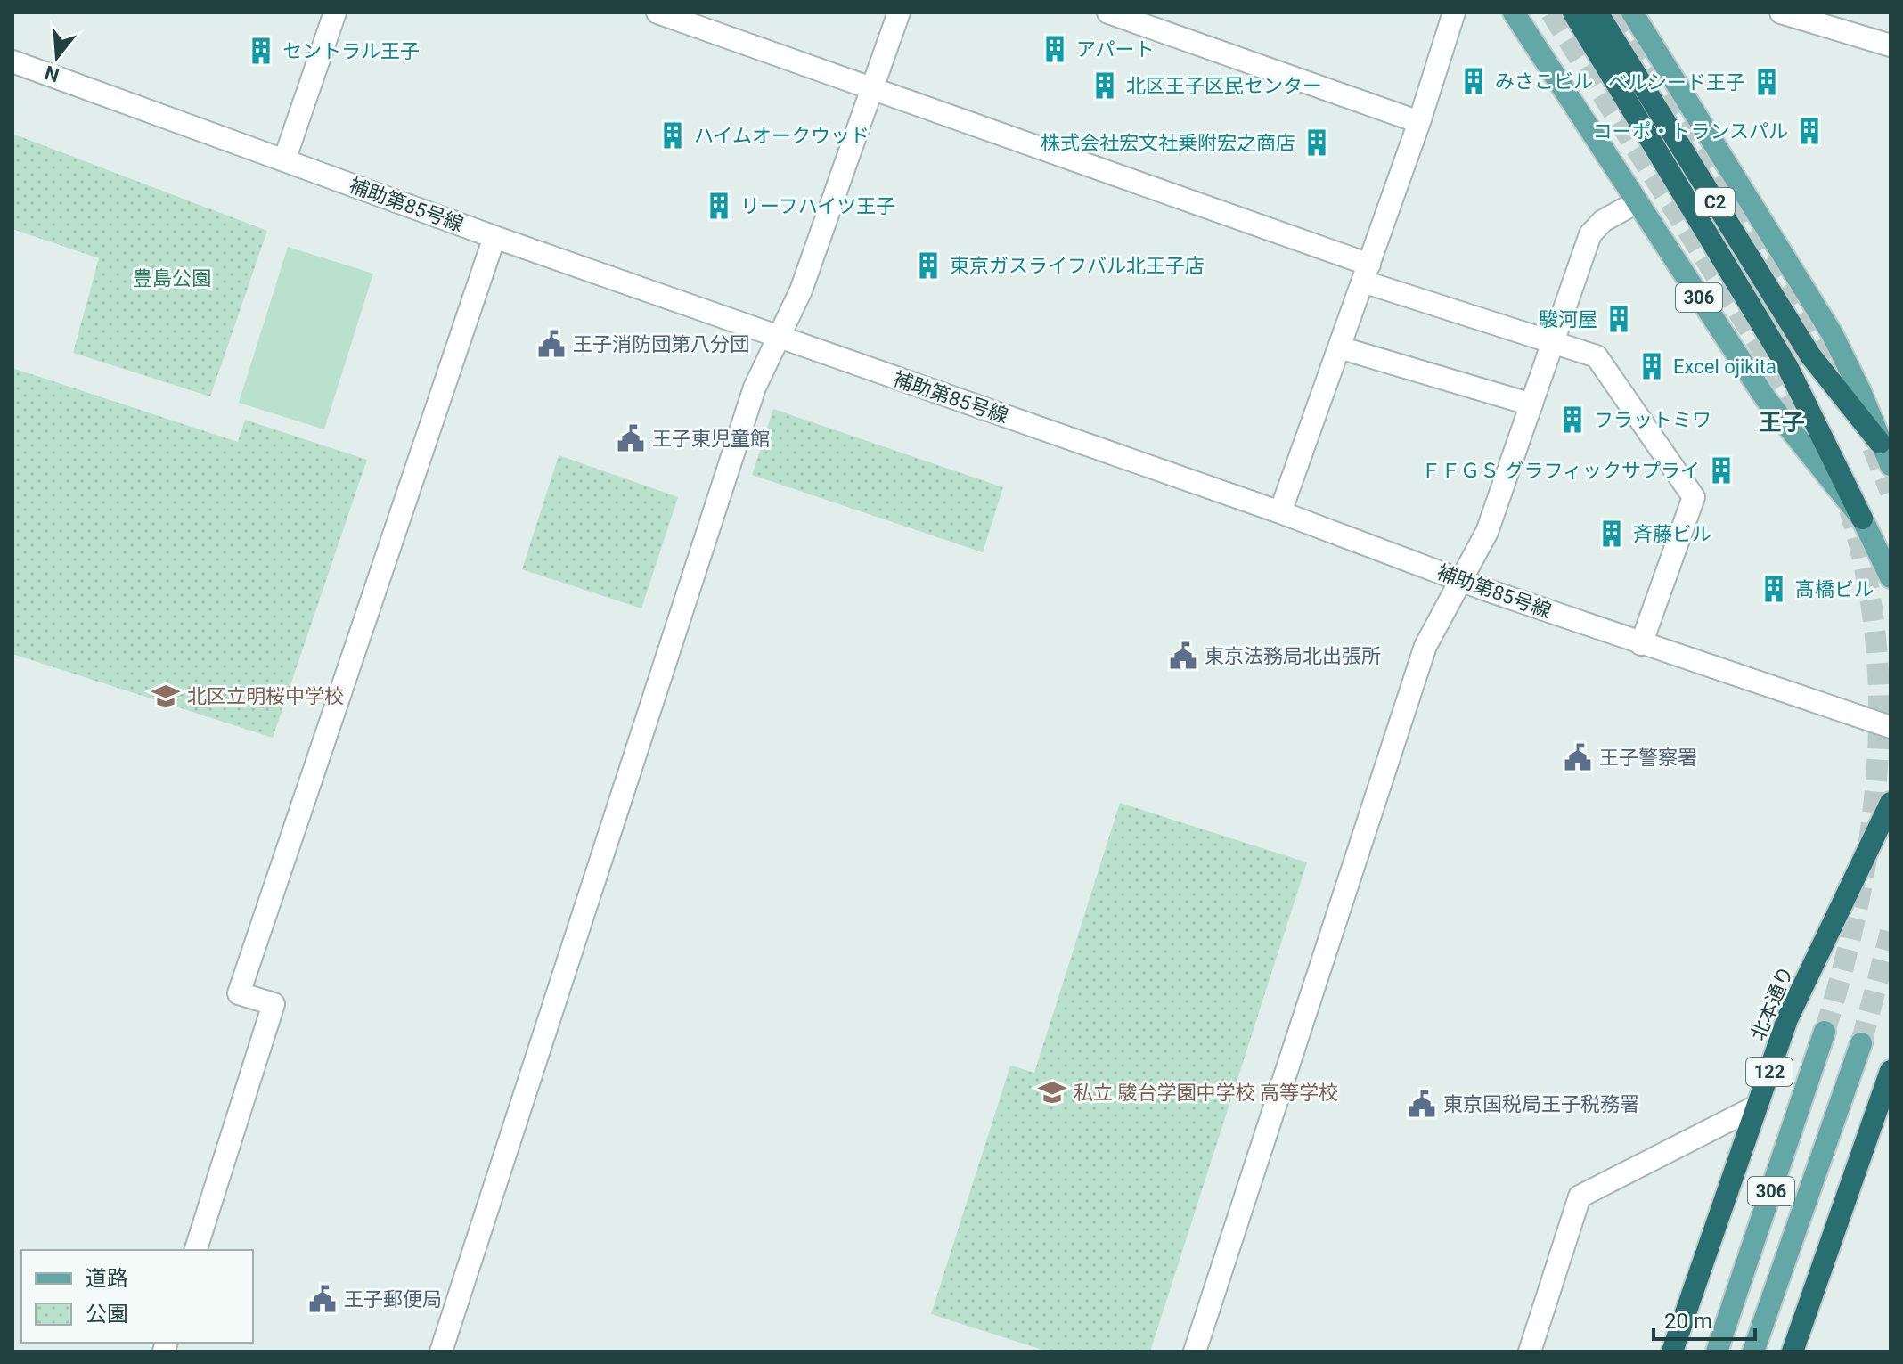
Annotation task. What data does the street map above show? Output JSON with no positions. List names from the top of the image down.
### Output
{
  "streets": {
    "highway": ["C2", "北本通り", "122"],
    "main road": ["306"],
    "street": ["補助第85号線"]
  },
  "crossings": [
    ["C2", "306"]
  ],
  "districts": ["王子"],
  "parks": ["豊島公園"],
  "places": {
    "building": [
      "アパート",
      "セントラル王子",
      "みさこビル",
      "ベルシード王子",
      "北区王子区民センター",
      "コーポ・トランスパル",
      "ハイムオークウッド",
      "株式会社宏文社乗附宏之商店",
      "リーフハイツ王子",
      "東京ガスライフバル北王子店",
      "駿河屋",
      "Excel ojikita",
      "フラットミワ",
      "ＦＦＧＳ グラフィックサプライ",
      "斉藤ビル",
      "髙橋ビル"
    ],
    "public building": [
      "王子消防団第八分団",
      "王子東児童館",
      "東京法務局北出張所",
      "王子警察署",
      "東京国税局王子税務署",
      "王子郵便局"
    ],
    "school or university": ["北区立明桜中学校", "私立 駿台学園中学校 高等学校"]
  },
  "legend": ["道路", "公園"],
  "scale_bar": "20 m",
  "north": "bottom"
}
